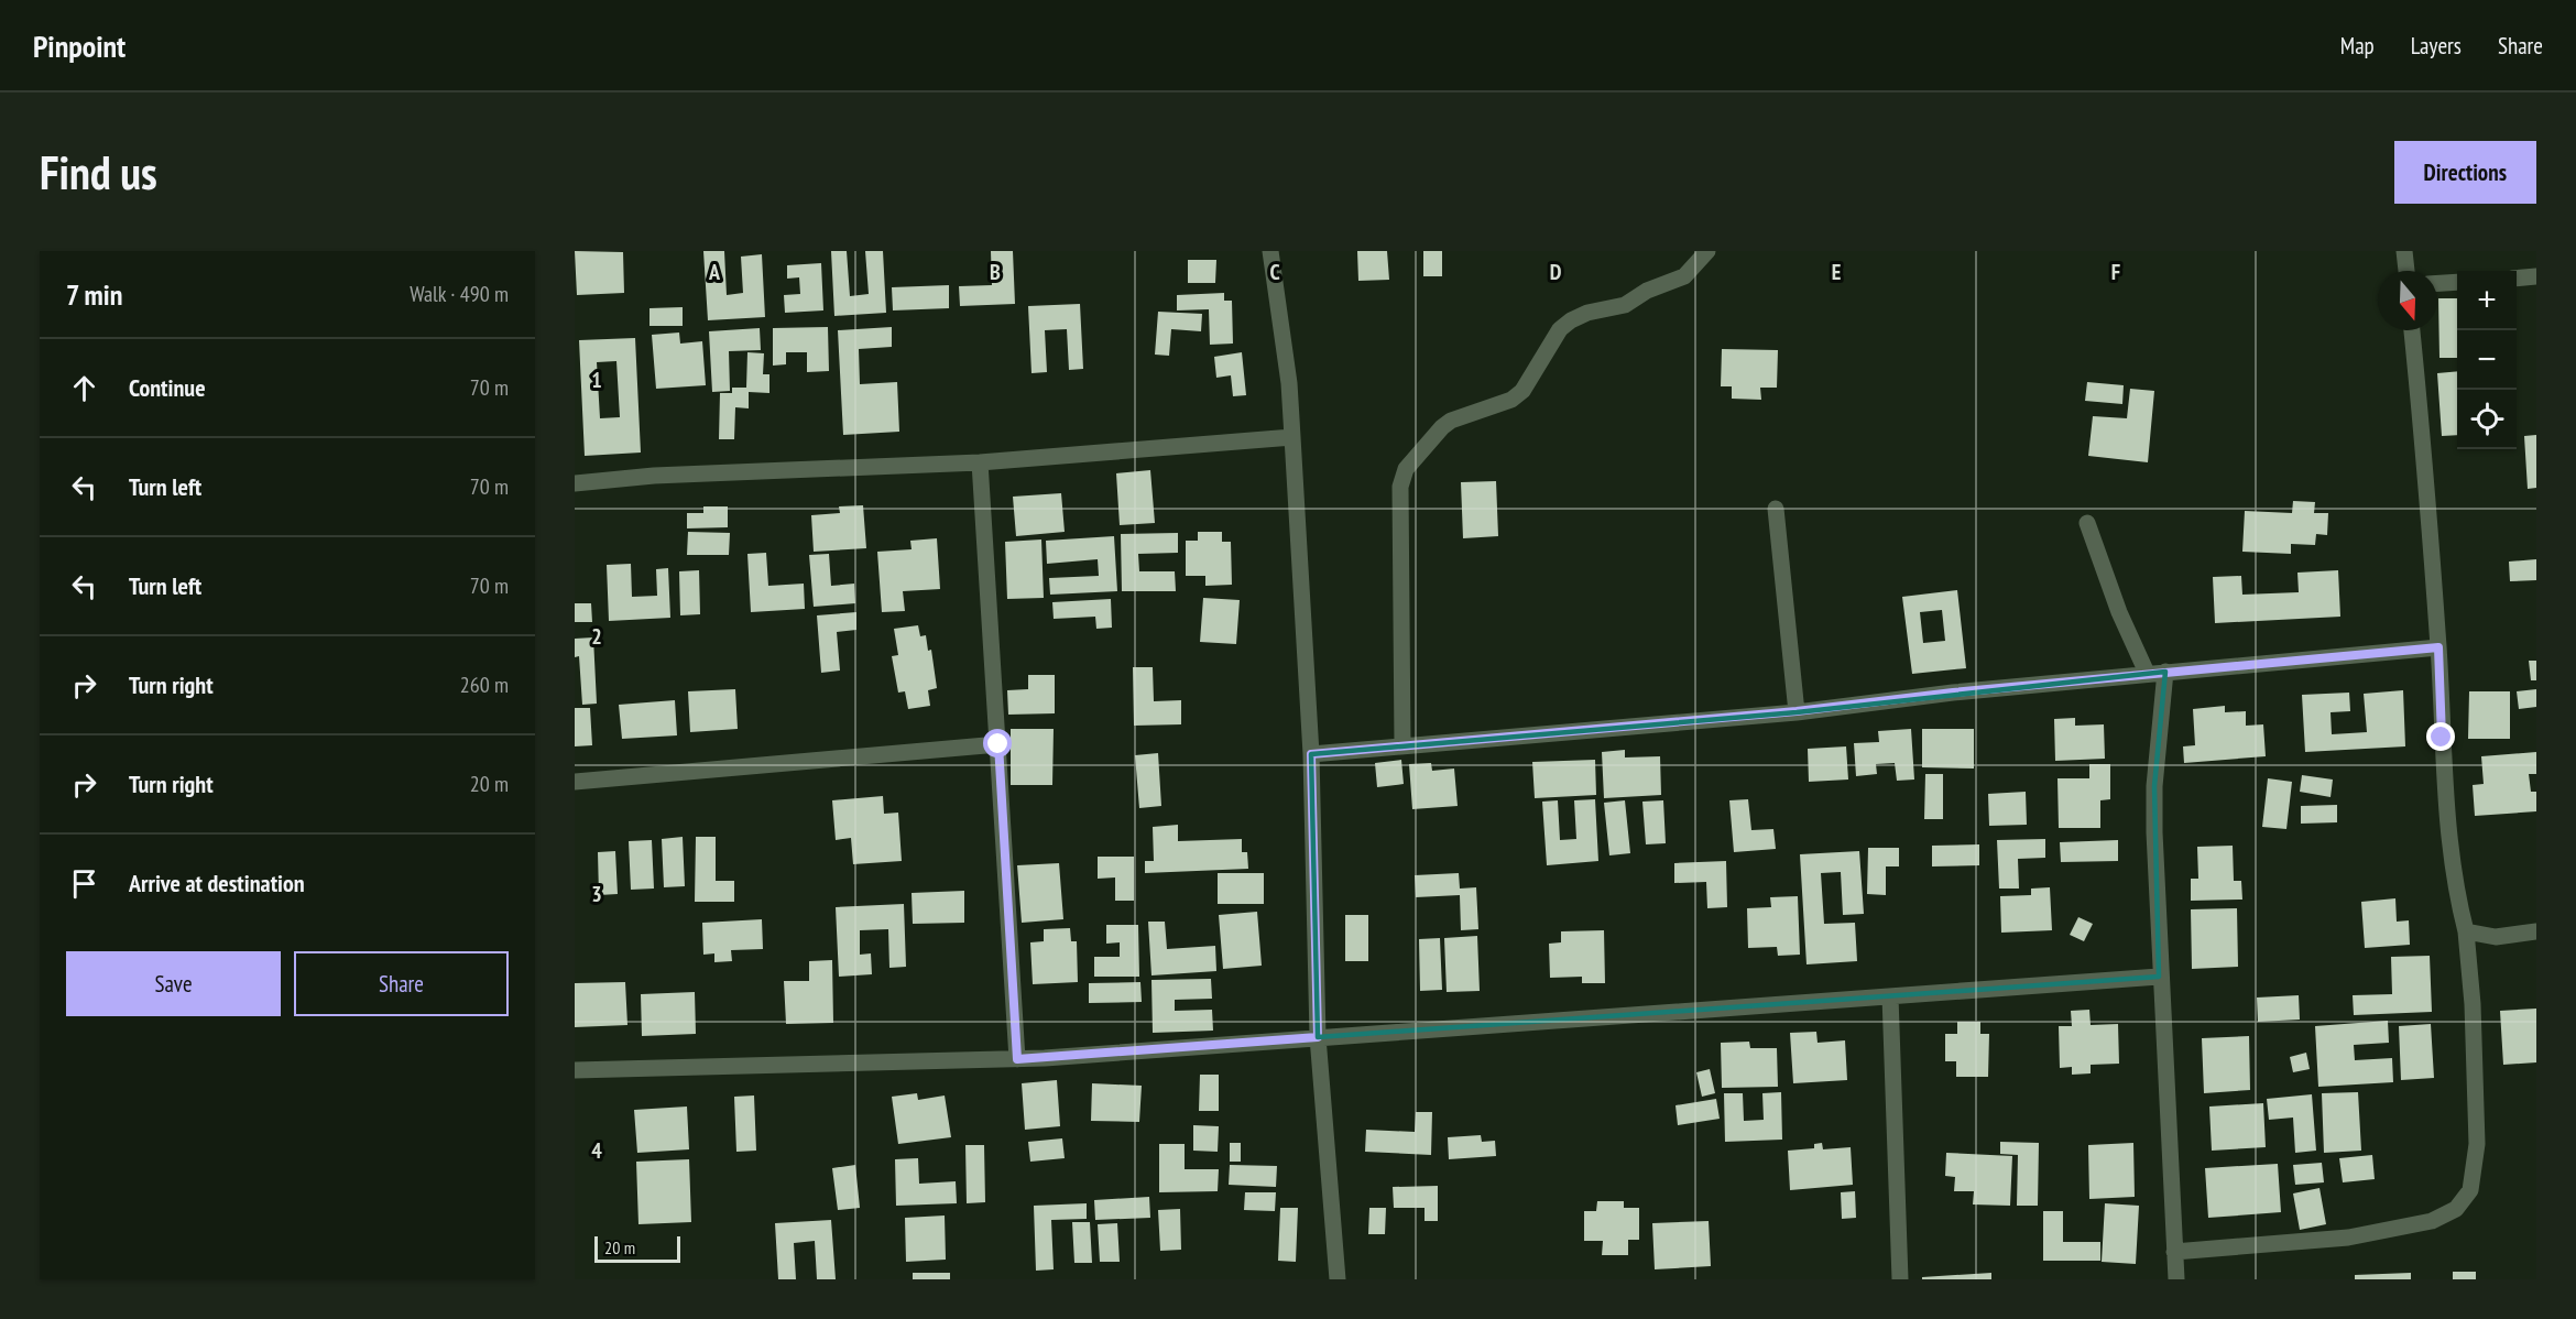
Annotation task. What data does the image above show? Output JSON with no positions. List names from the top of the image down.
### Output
{
  "scale_bar": "20 m",
  "north": "bottom",
  "page": {
    "header": "Pinpoint",
    "nav": ["Map", "Layers", "Share"],
    "buttons": [
      "Directions",
      ["Save", "Share"]
    ],
    "title": "Find us",
    "heading": ["7 min", "Walk · 490 m"],
    "map_buttons": ["+", "−"],
    "list": [
      ["Continue", "70 m"],
      ["Turn left", "70 m"],
      ["Turn left", "70 m"],
      ["Turn right", "260 m"],
      ["Turn right", "20 m"],
      "Arrive at destination"
    ],
    "scale": "20 m"
  },
  "grid": {
    "columns": [
      "A",
      "B",
      "C",
      "D",
      "E",
      "F"
    ],
    "rows": [
      "1",
      "2",
      "3",
      "4"
    ]
  }
}
